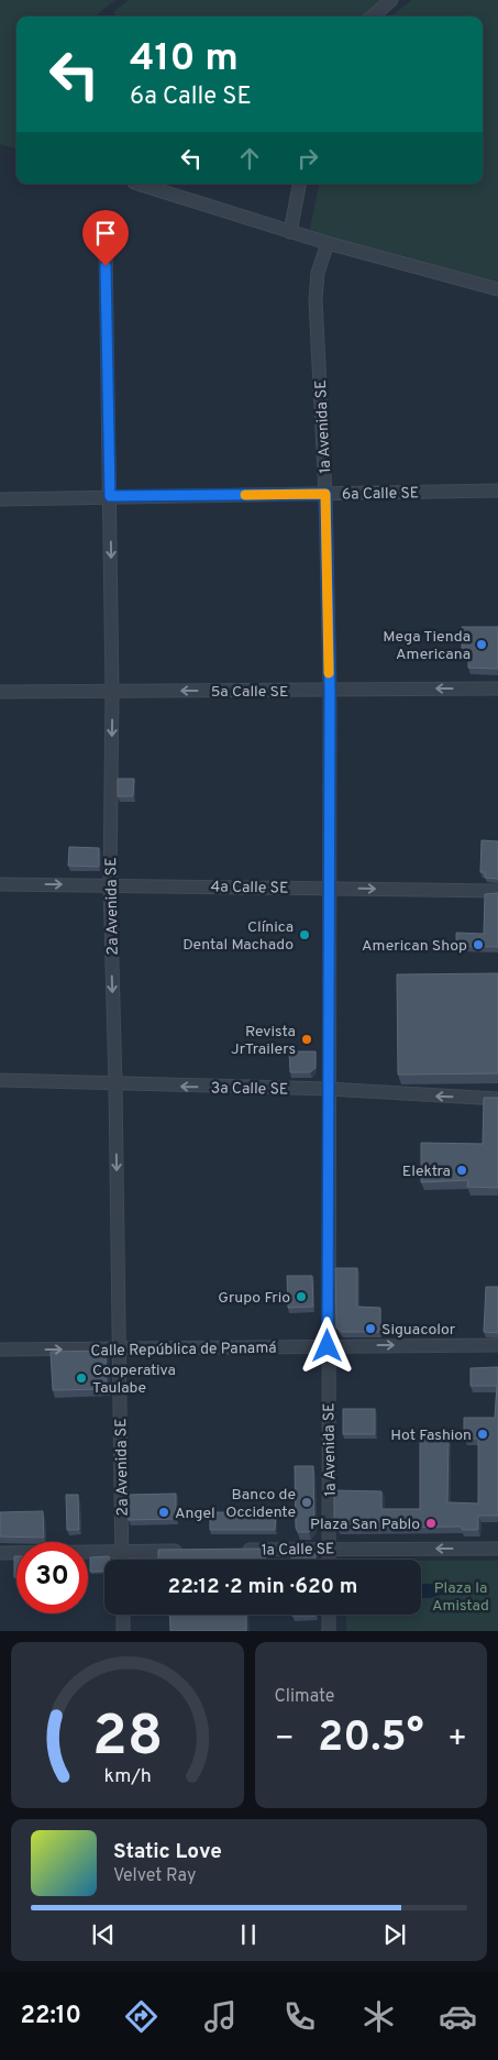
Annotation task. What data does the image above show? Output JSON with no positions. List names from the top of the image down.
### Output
{
  "streets": {
    "street": [
      "1a Avenida SE",
      "6a Calle SE",
      "5a Calle SE",
      "4a Calle SE",
      "2a Avenida SE",
      "3a Calle SE",
      "Calle República de Panamá",
      "1a Calle SE"
    ]
  },
  "crossings": [
    ["1a Avenida SE", "6a Calle SE"],
    ["1a Avenida SE", "5a Calle SE"],
    ["1a Avenida SE", "4a Calle SE"],
    ["1a Avenida SE", "3a Calle SE"],
    ["1a Avenida SE", "Calle República de Panamá"],
    ["1a Avenida SE", "1a Calle SE"],
    ["6a Calle SE", "2a Avenida SE"],
    ["5a Calle SE", "2a Avenida SE"],
    ["4a Calle SE", "2a Avenida SE"],
    ["2a Avenida SE", "3a Calle SE"],
    ["2a Avenida SE", "Calle República de Panamá"]
  ],
  "one_way": [
    "5a Calle SE",
    "4a Calle SE",
    "2a Avenida SE",
    "3a Calle SE",
    "Calle República de Panamá",
    "1a Calle SE"
  ],
  "parks": ["Plaza la Amistad"],
  "places": [
    "Mega Tienda Americana",
    "Clínica Dental Machado",
    "American Shop",
    "Revista JrTrailers",
    "Elektra",
    "Grupo Frio",
    "Siguacolor",
    "Cooperativa Taulabe",
    "Hot Fashion",
    "Banco de Occidente",
    "Angel",
    "Plaza San Pablo"
  ],
  "page": {
    "turn": ["410 m", "6a Calle SE"],
    "limit": "30",
    "trip": "22:12 · 2 min · 620 m",
    "tile": "Climate",
    "heat": ["−", "20.5°", "+"],
    "song": ["Static Love", "Velvet Ray"],
    "tabs": "22:10",
    "gauge": ["28", "km/h"]
  }
}
